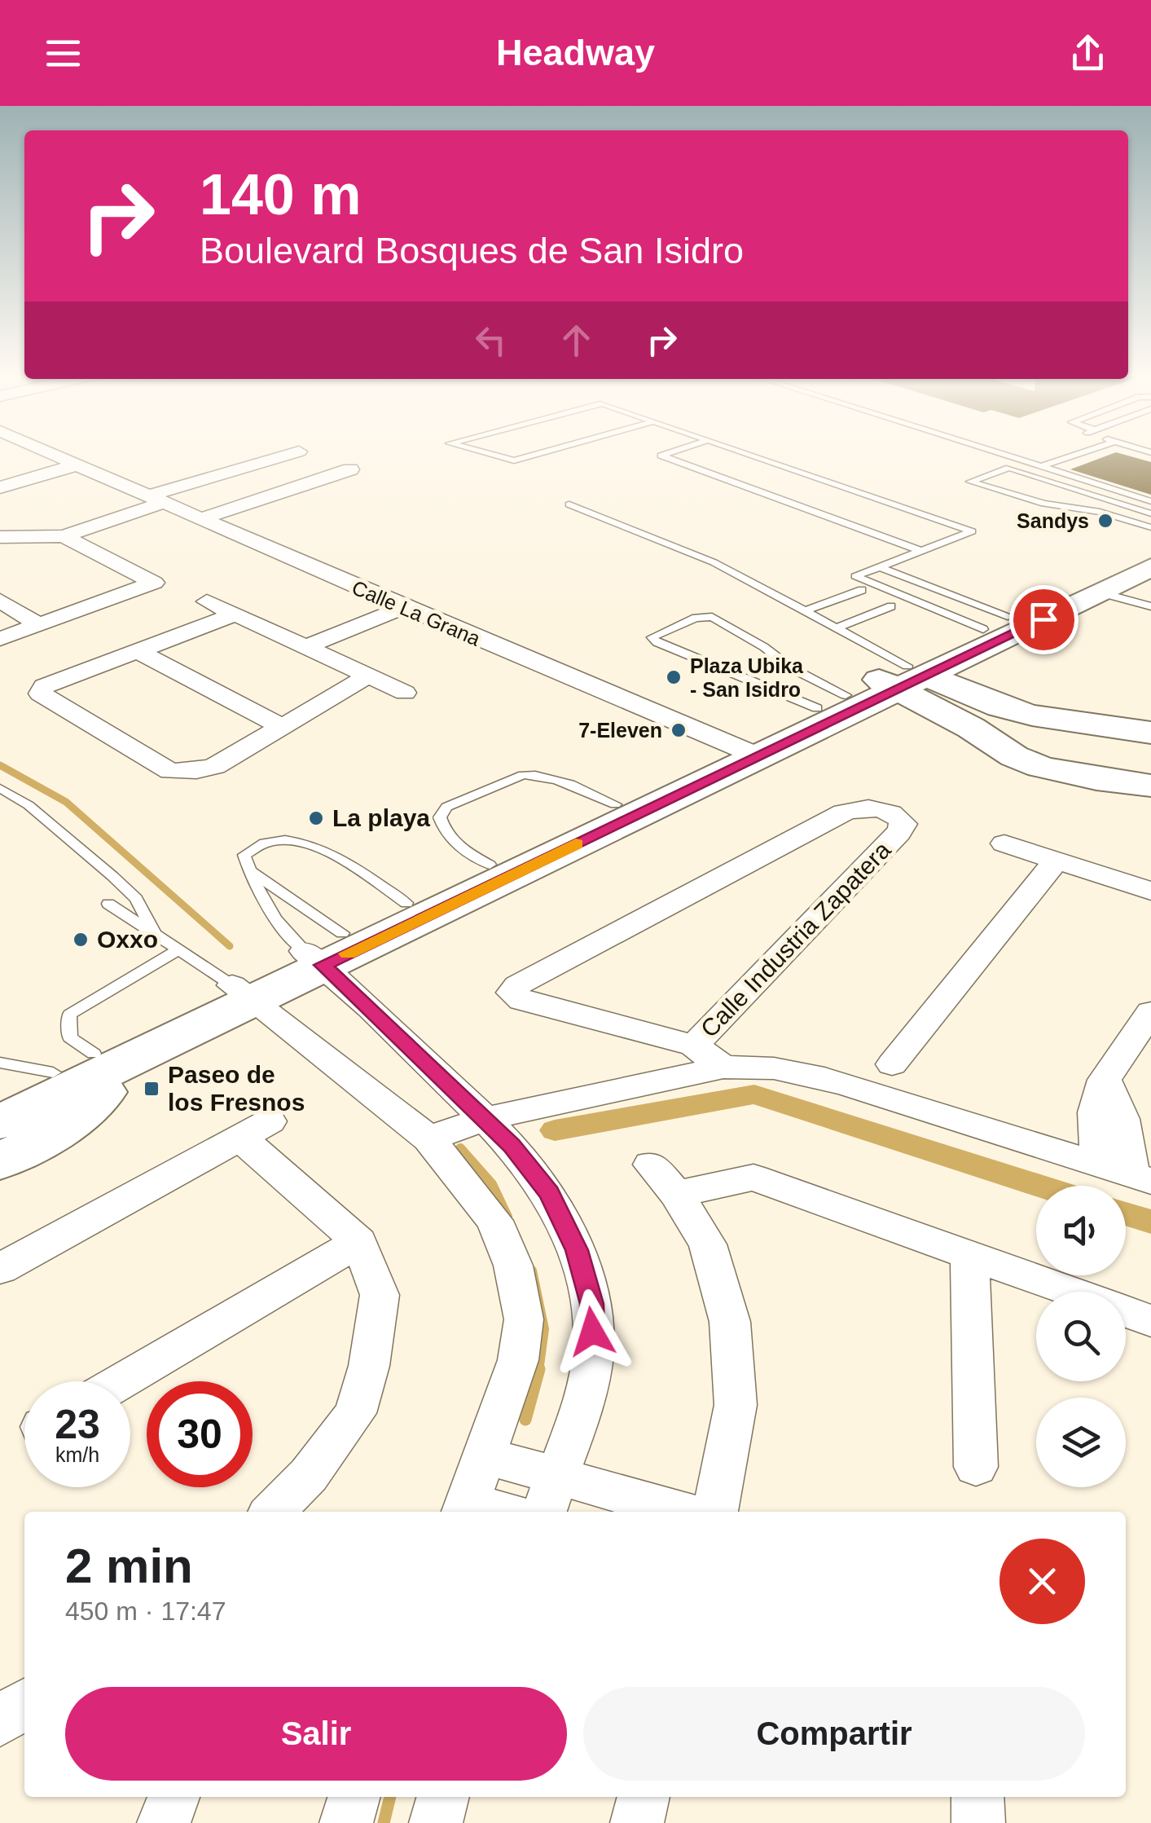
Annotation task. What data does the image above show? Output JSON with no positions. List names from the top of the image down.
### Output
{
  "streets": {
    "street": ["Calle La Grana", "Calle Industria Zapatera"]
  },
  "places": {
    "other": [
      "Sandys",
      "Plaza Ubika - San Isidro",
      "7-Eleven",
      "La playa",
      "Oxxo"
    ],
    "transit": ["Paseo de los Fresnos"]
  },
  "page": {
    "header": "Headway",
    "turn": ["140 m", "Boulevard Bosques de San Isidro"],
    "speed": "23 km/h",
    "limit": "30",
    "heading": ["2 min", "450 m · 17:47"],
    "buttons": ["Salir", "Compartir"]
  }
}
